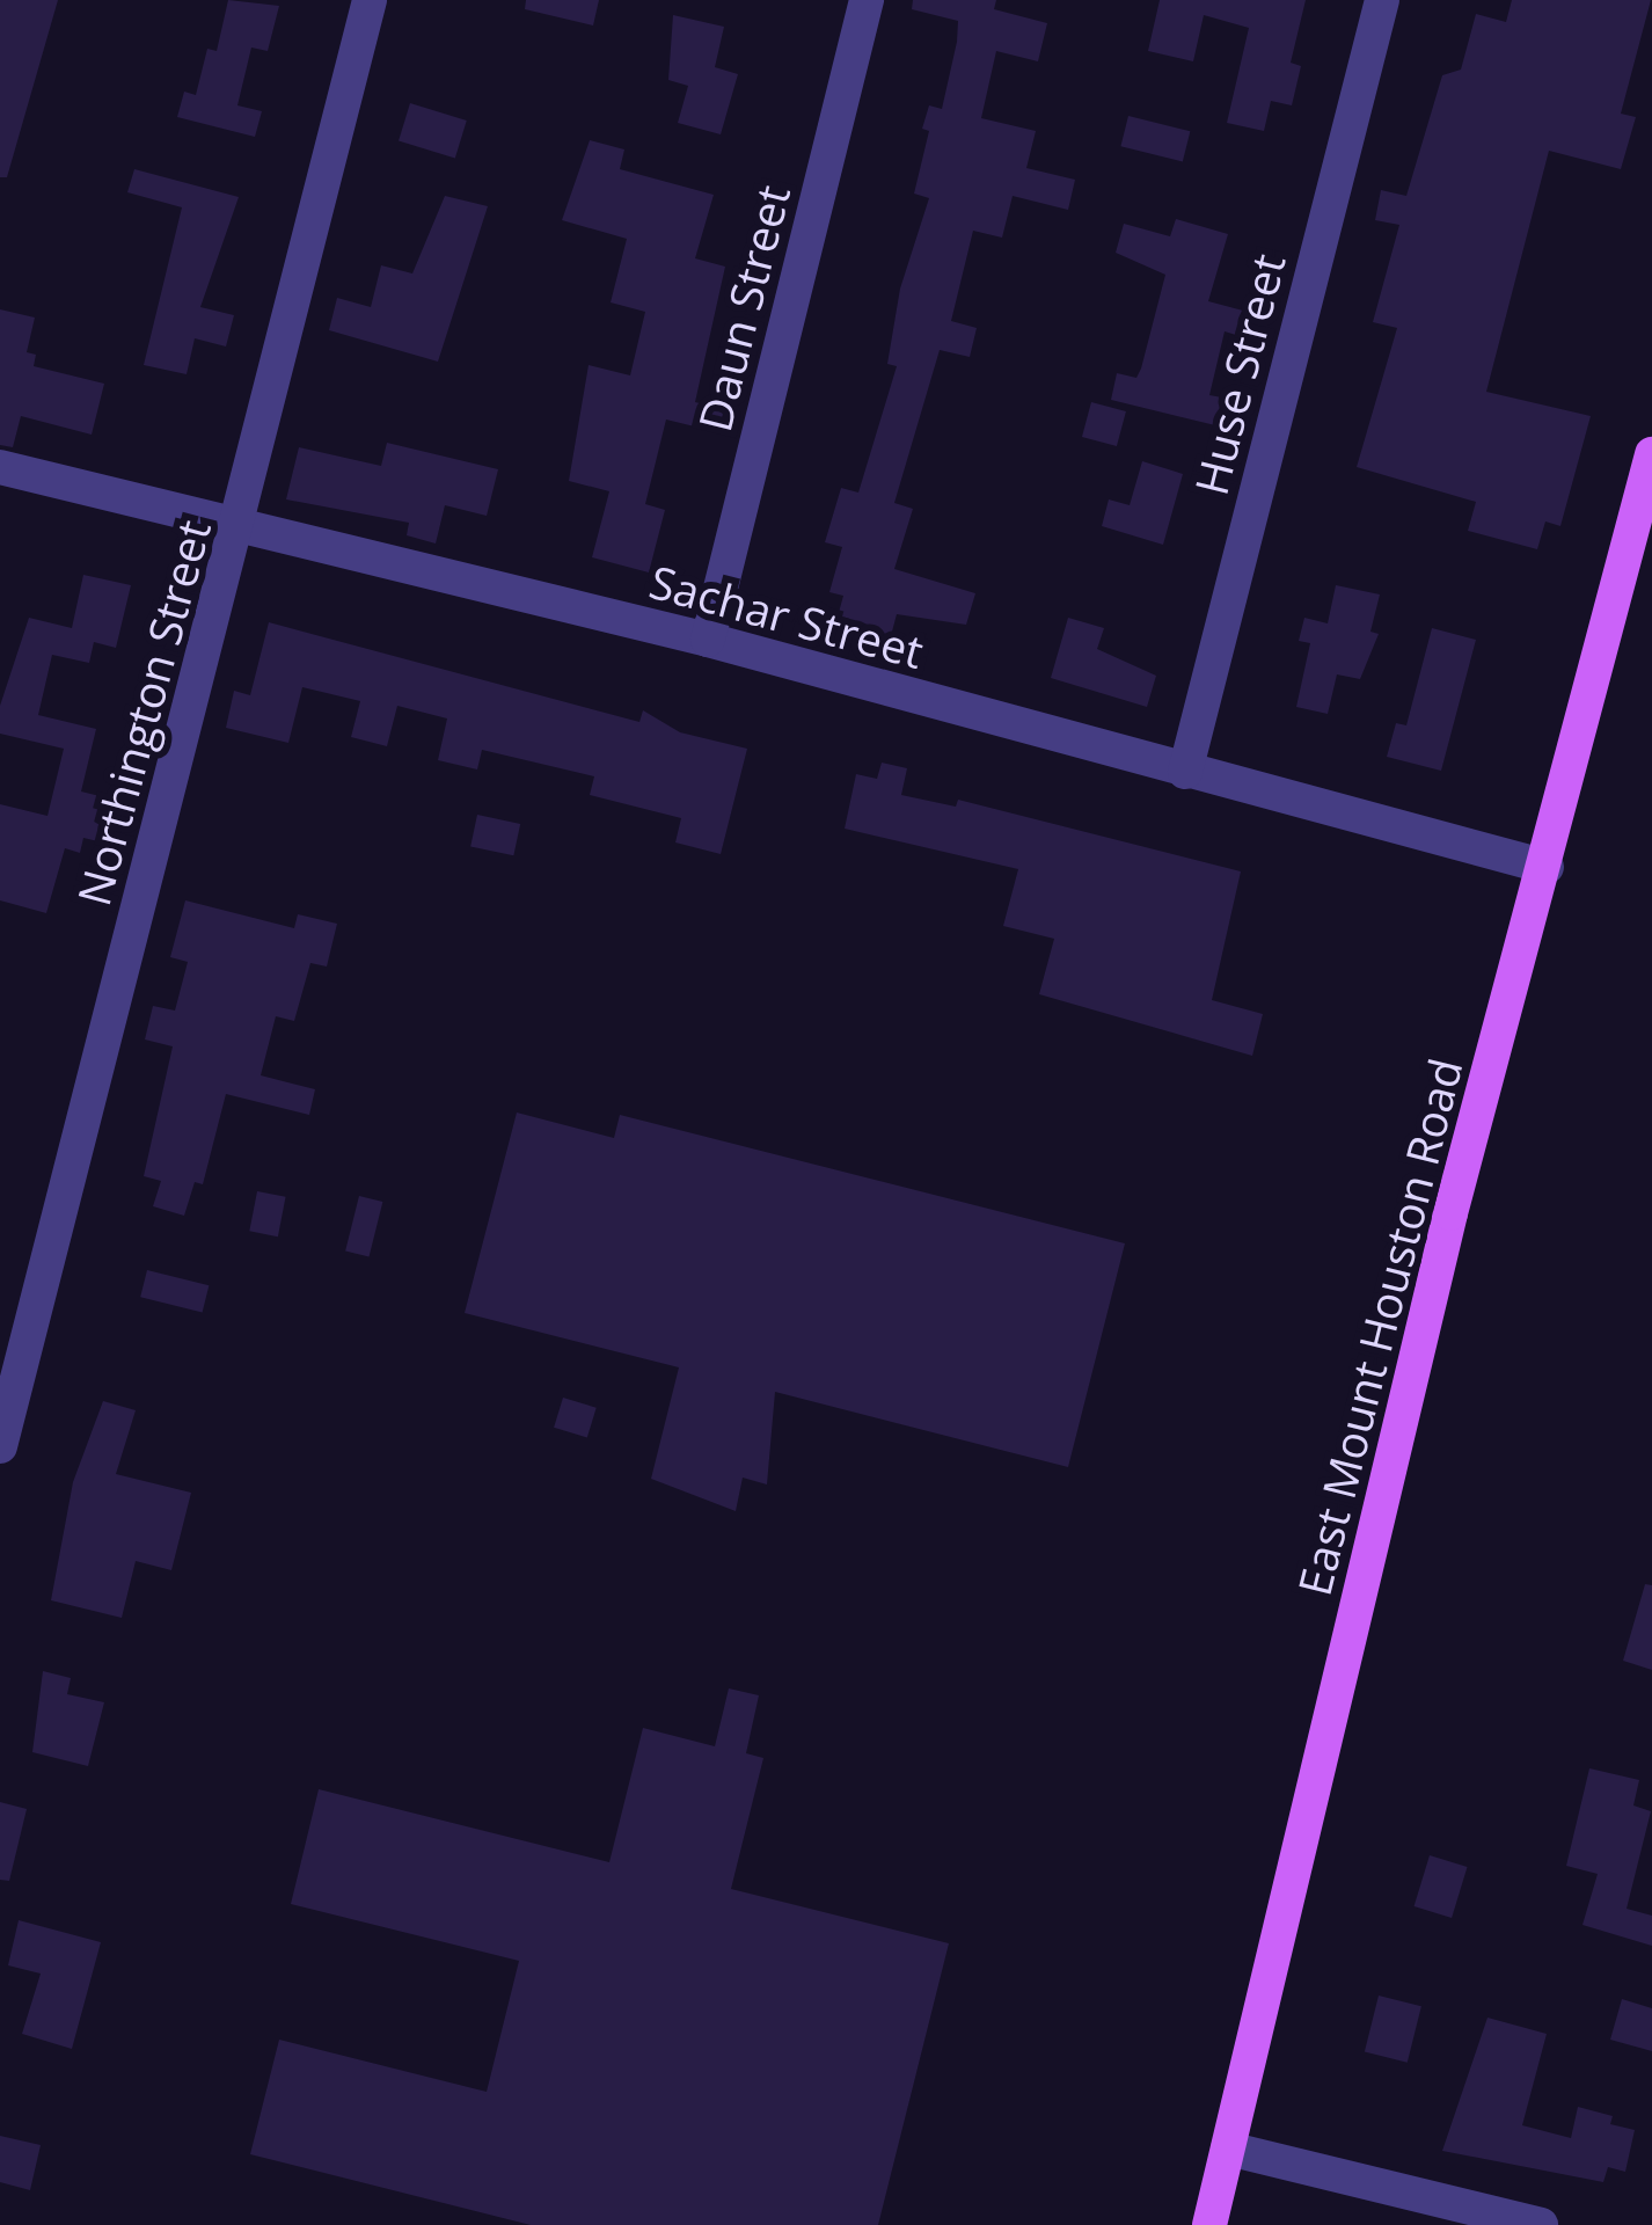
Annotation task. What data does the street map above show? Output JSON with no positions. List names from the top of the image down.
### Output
{
  "streets": {
    "main road": ["East Mount Houston Road"],
    "street": [
      "Daun Street",
      "Huse Street",
      "Sachar Street",
      "Northington Street"
    ]
  },
  "crossings": [
    ["Daun Street", "Sachar Street"],
    ["Huse Street", "Sachar Street"],
    ["Sachar Street", "Northington Street"],
    ["Sachar Street", "East Mount Houston Road"]
  ]
}
